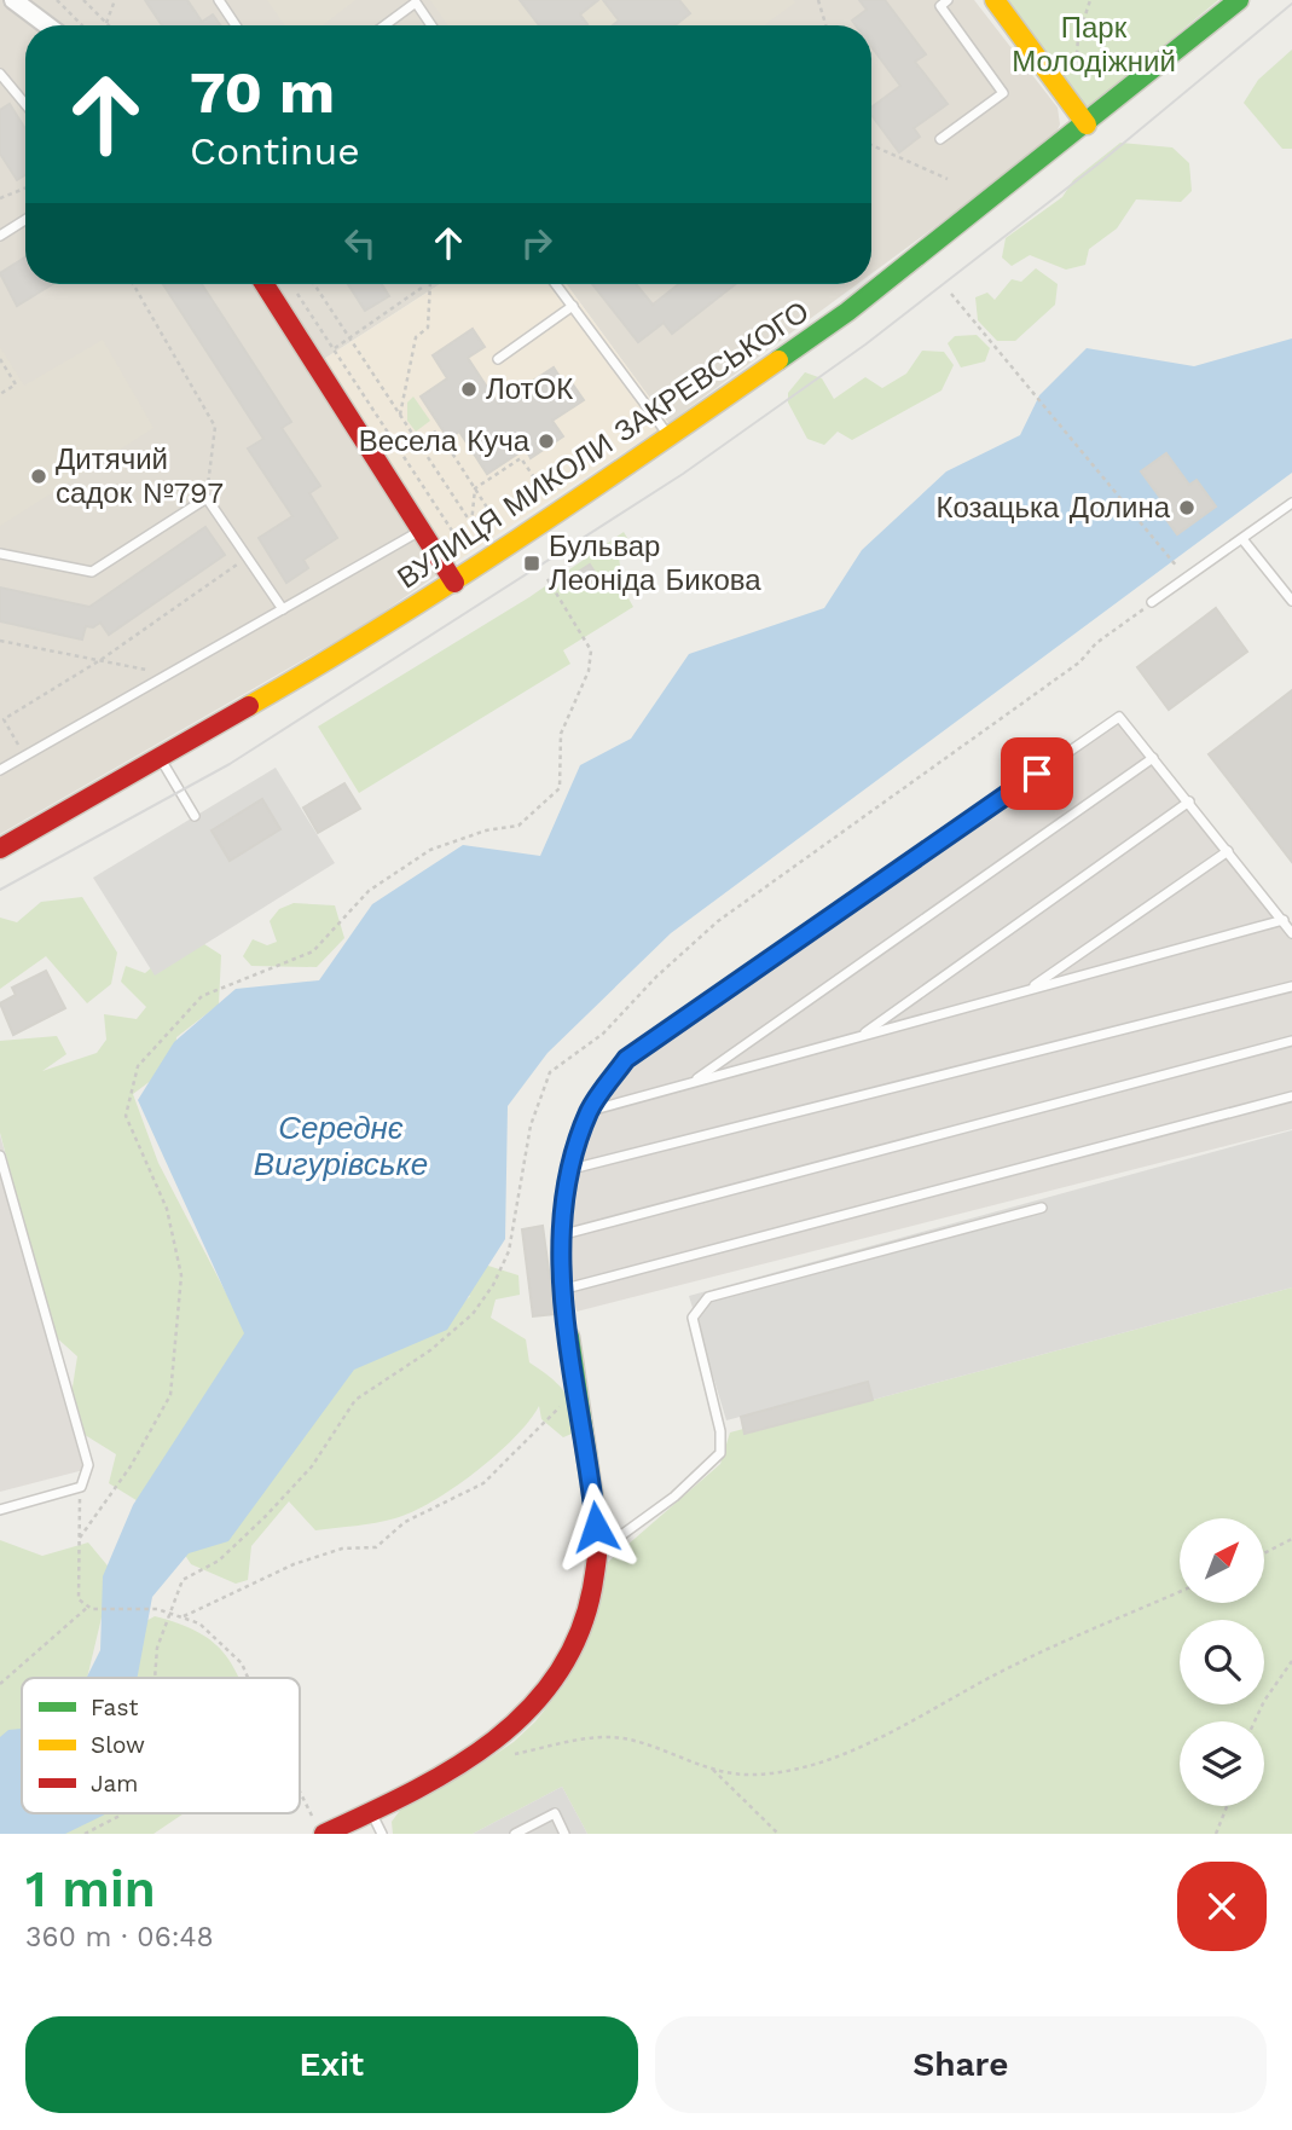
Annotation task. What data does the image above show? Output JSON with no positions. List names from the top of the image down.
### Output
{
  "streets": {
    "street": ["ВУЛИЦЯ МИКОЛИ ЗАКРЕВСЬКОГО"]
  },
  "water": ["Середнє Вигурівське"],
  "parks": ["Парк Молодіжний"],
  "places": {
    "other": [
      "ЛотОК",
      "Весела Куча",
      "Дитячий садок №797",
      "Козацька Долина"
    ],
    "transit": ["Бульвар Леоніда Бикова"]
  },
  "legend": ["Fast", "Slow", "Jam"],
  "north": "top right",
  "page": {
    "turn": ["70 m", "Continue"],
    "heading": ["1 min", "360 m · 06:48"],
    "buttons": ["Exit", "Share"]
  }
}
